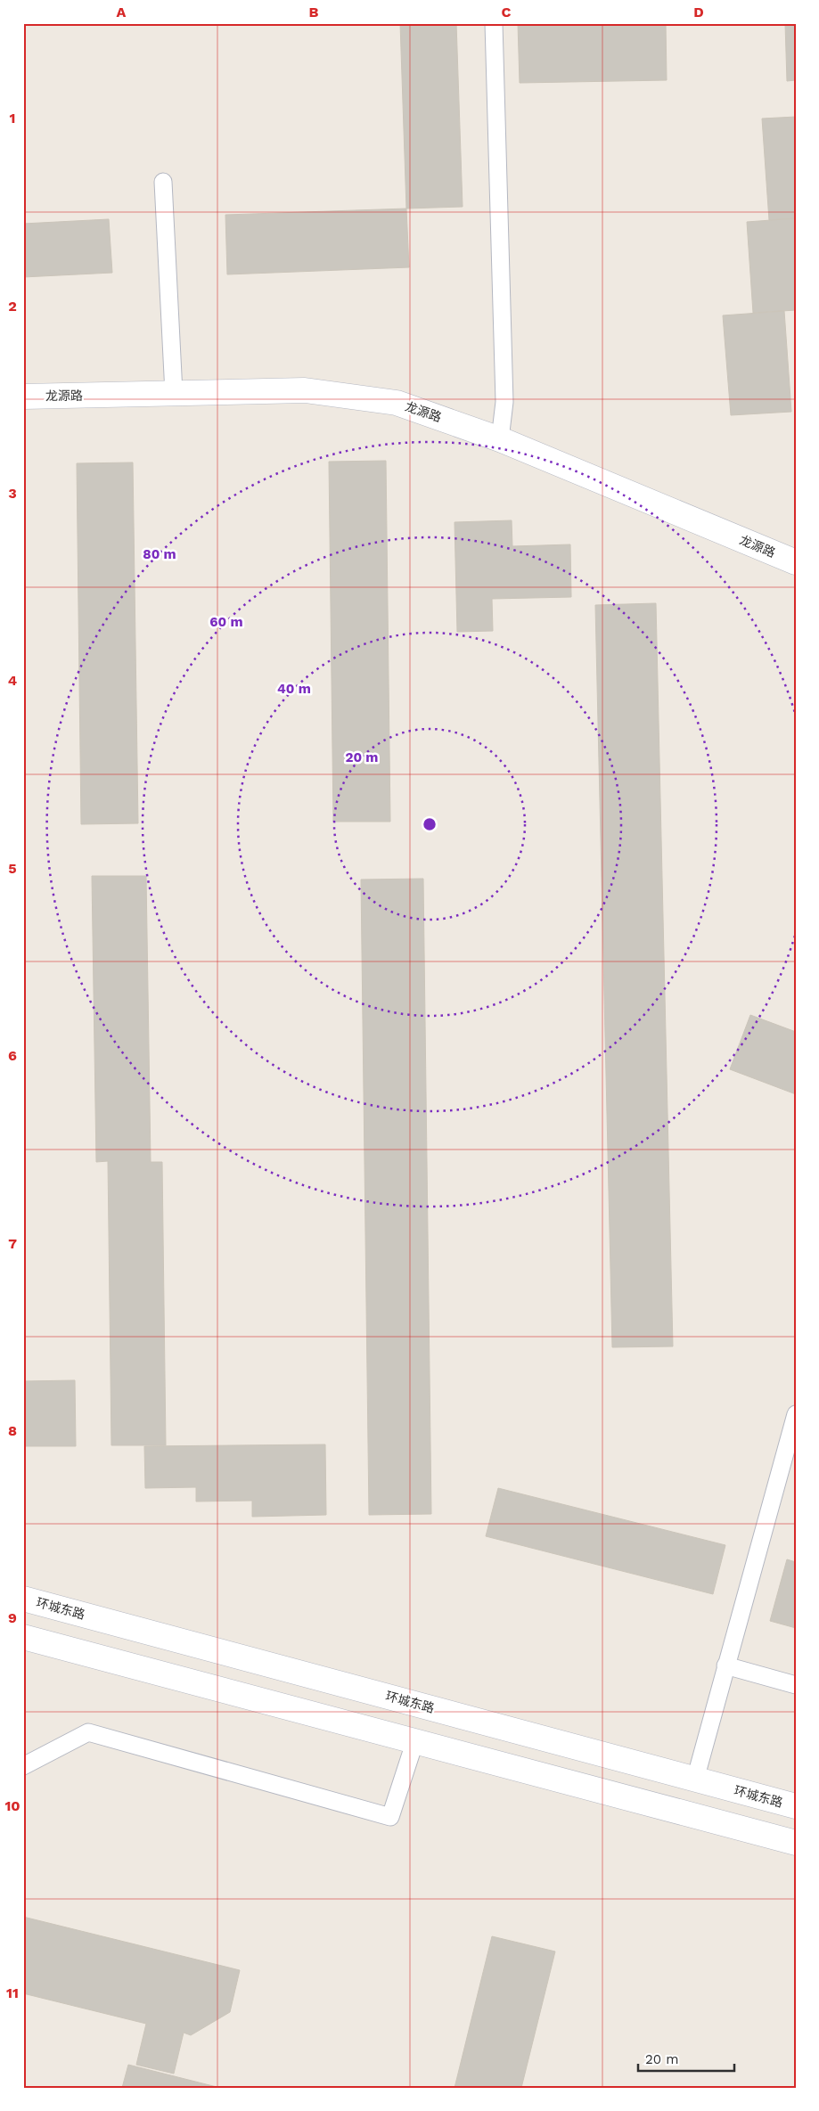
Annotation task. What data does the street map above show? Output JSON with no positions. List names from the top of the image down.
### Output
{
  "streets": {
    "street": ["龙源路", "环城东路"]
  },
  "scale_bar": "20 m",
  "grid": {
    "columns": [
      "A",
      "B",
      "C",
      "D"
    ],
    "rows": [
      "1",
      "2",
      "3",
      "4",
      "5",
      "6",
      "7",
      "8",
      "9",
      "10",
      "11"
    ]
  },
  "rings": [
    "80 m",
    "60 m",
    "40 m",
    "20 m"
  ]
}
